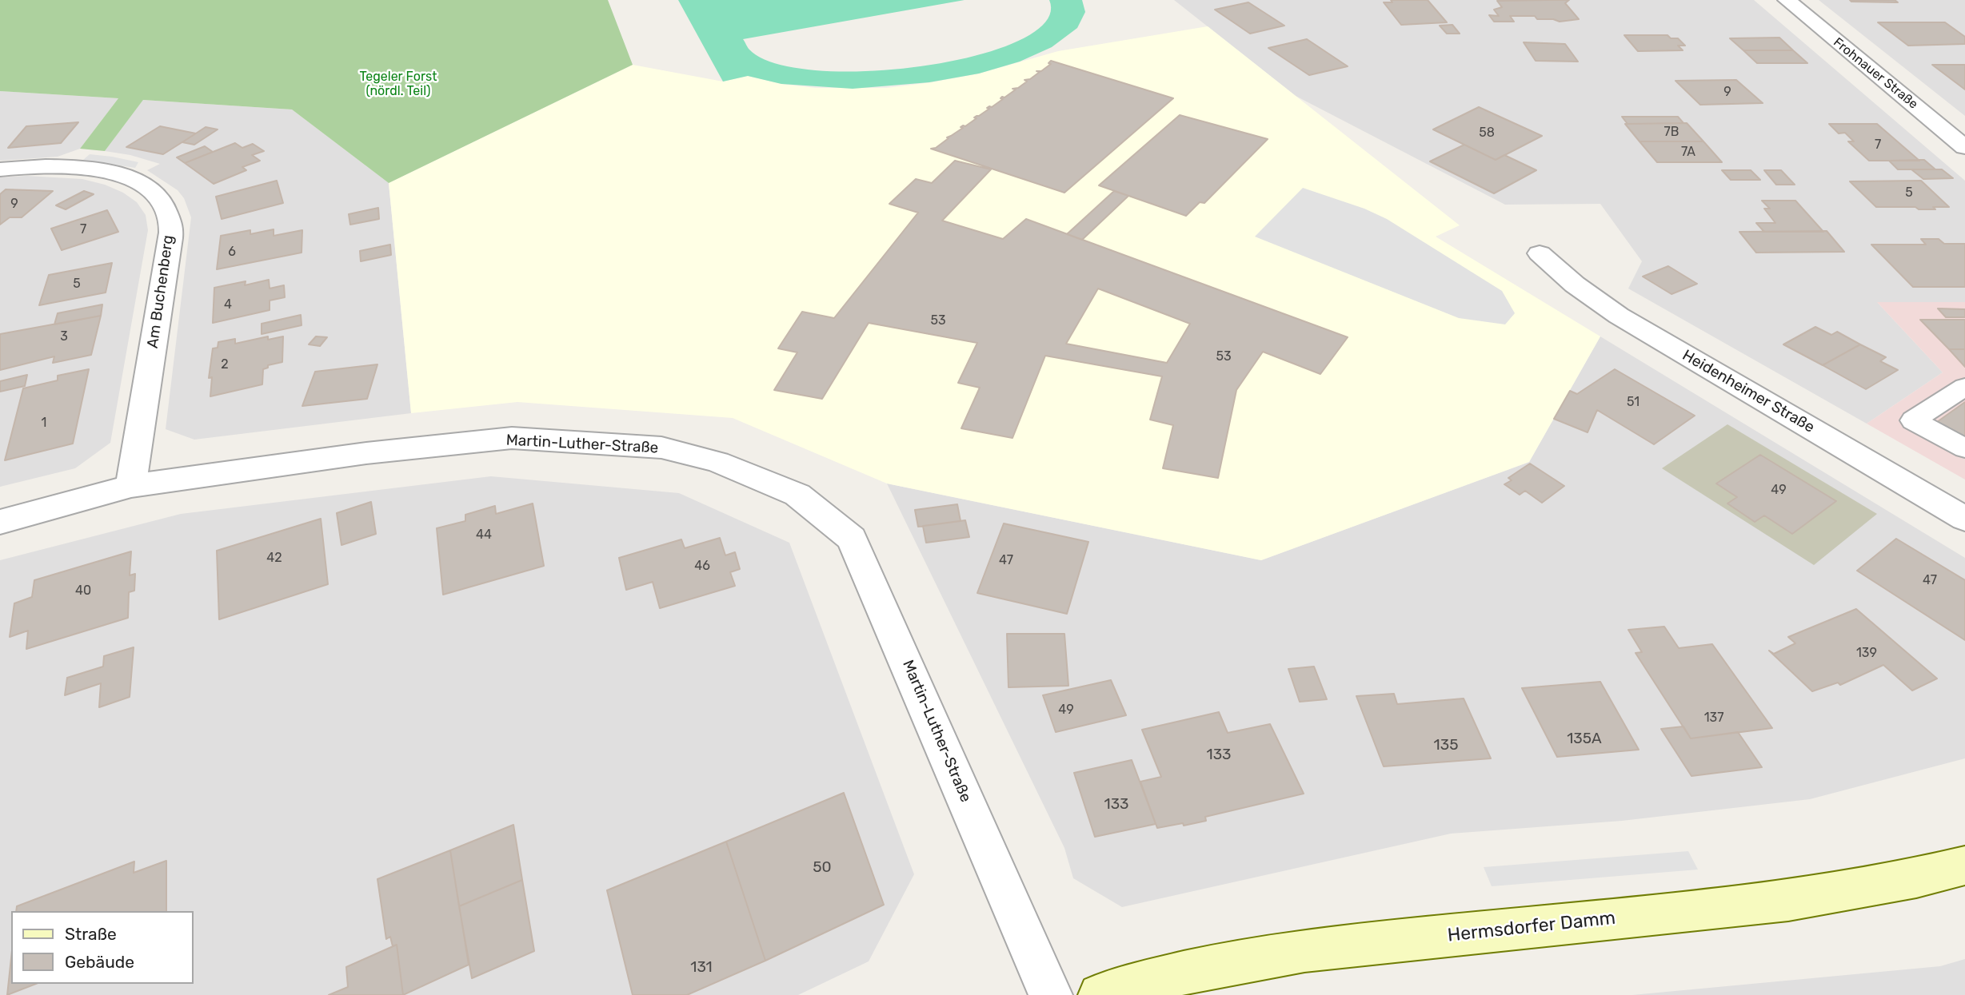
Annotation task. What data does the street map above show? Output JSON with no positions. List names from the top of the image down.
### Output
{
  "streets": {
    "main road": ["Hermsdorfer Damm"],
    "street": [
      "Frohnauer Straße",
      "Am Buchenberg",
      "Heidenheimer Straße",
      "Martin-Luther-Straße"
    ]
  },
  "crossings": [
    ["Am Buchenberg", "Martin-Luther-Straße"]
  ],
  "parks": ["Tegeler Forst (nördl. Teil)"],
  "house_numbers": [
    "9",
    "7B",
    "58",
    "7",
    "7A",
    "5",
    "9",
    "7",
    "6",
    "5",
    "4",
    "53",
    "3",
    "53",
    "2",
    "51",
    "1",
    "49",
    "44",
    "42",
    "47",
    "46",
    "47",
    "40",
    "139",
    "49",
    "137",
    "135A",
    "135",
    "133",
    "133",
    "50",
    "131"
  ],
  "legend": ["Straße", "Gebäude"]
}
